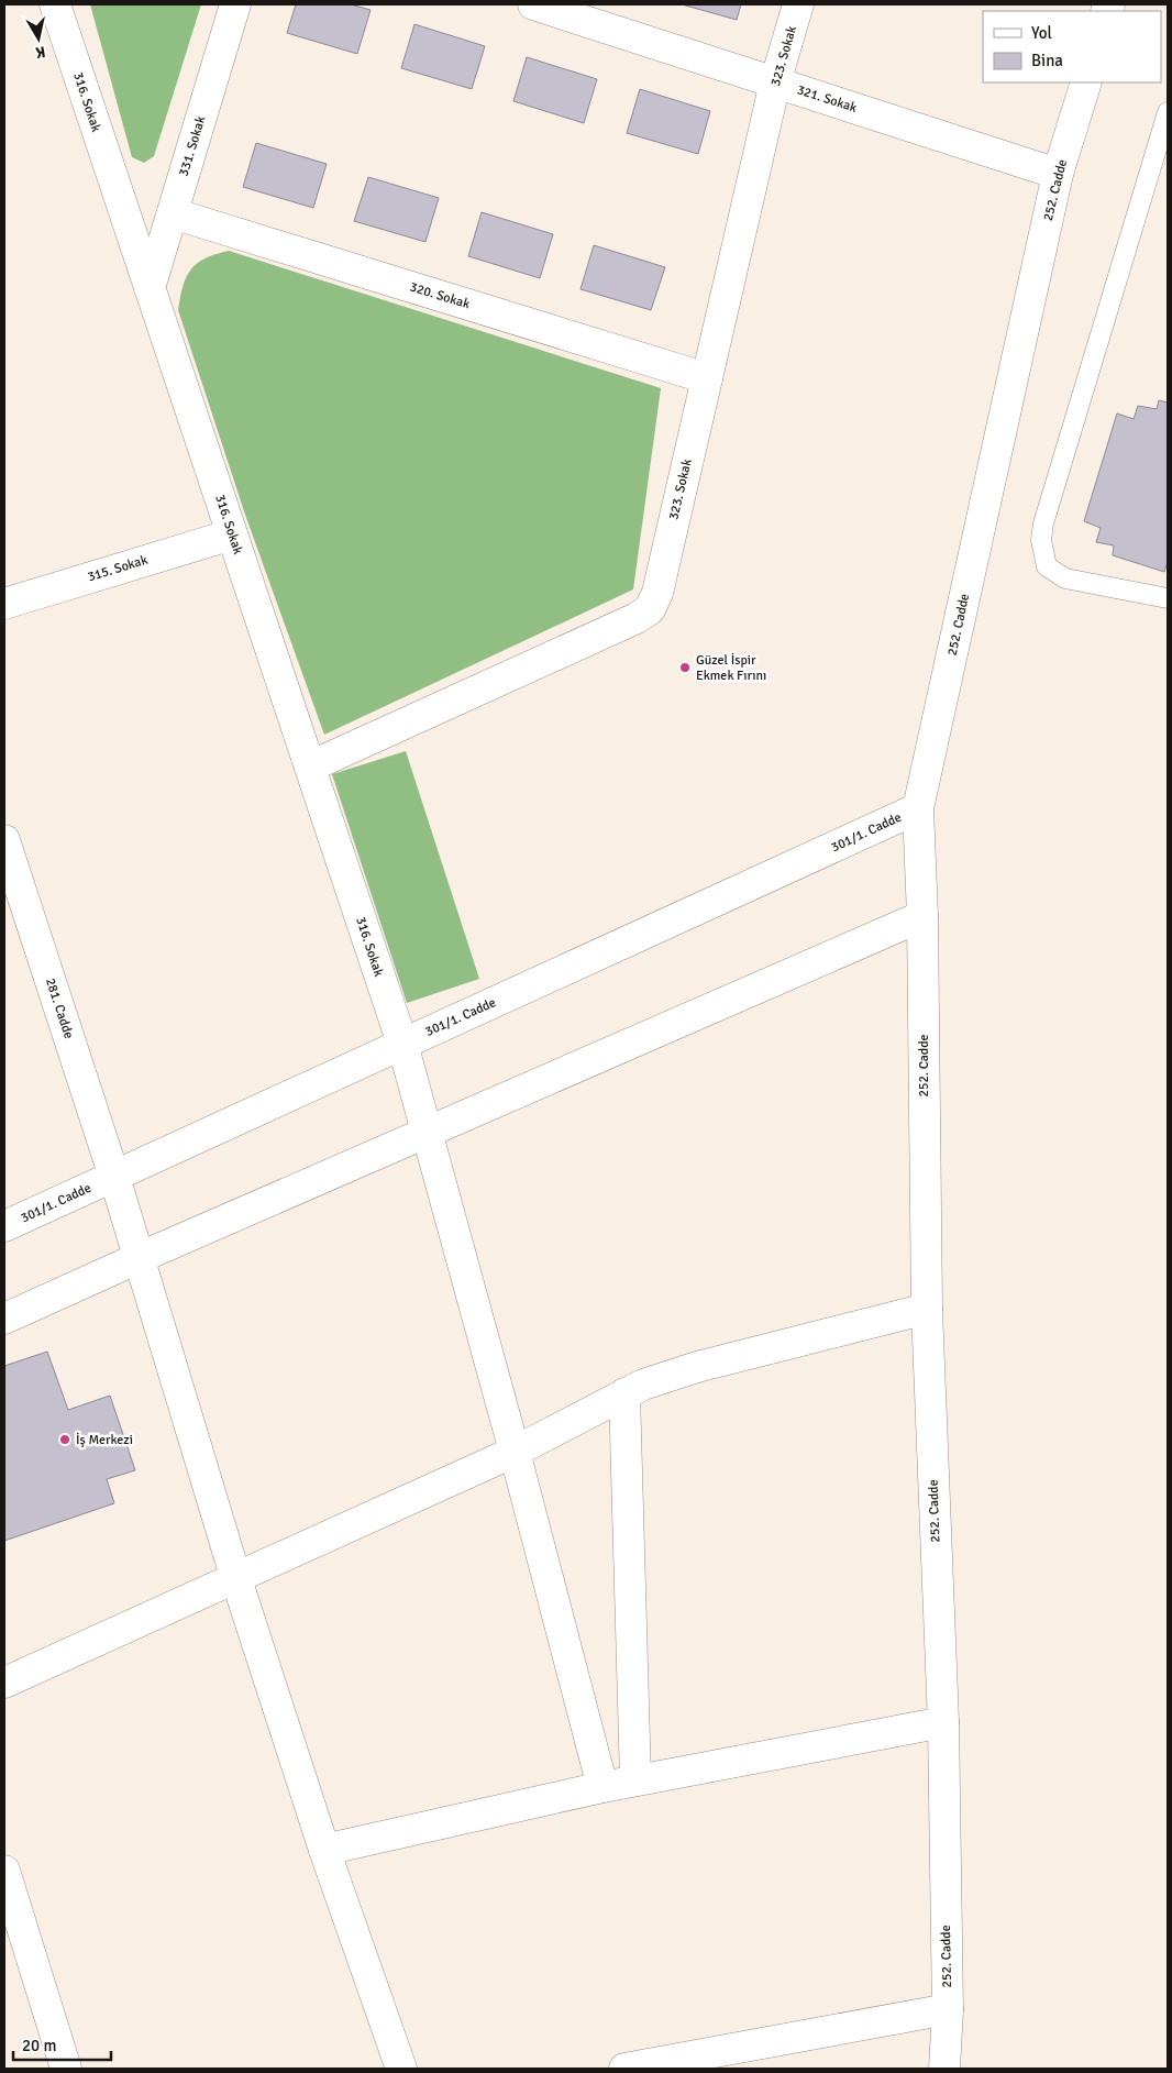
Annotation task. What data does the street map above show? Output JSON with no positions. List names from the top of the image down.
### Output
{
  "streets": {
    "street": [
      "323. Sokak",
      "321. Sokak",
      "316. Sokak",
      "331. Sokak",
      "252. Cadde",
      "320. Sokak",
      "315. Sokak",
      "301/1. Cadde",
      "281. Cadde"
    ]
  },
  "crossings": [
    ["323. Sokak", "321. Sokak"],
    ["323. Sokak", "316. Sokak"],
    ["323. Sokak", "320. Sokak"],
    ["321. Sokak", "252. Cadde"],
    ["316. Sokak", "331. Sokak"],
    ["316. Sokak", "315. Sokak"],
    ["316. Sokak", "301/1. Cadde"],
    ["331. Sokak", "320. Sokak"],
    ["252. Cadde", "301/1. Cadde"],
    ["301/1. Cadde", "281. Cadde"]
  ],
  "places": ["Güzel İspir Ekmek Fırını", "İş Merkezi"],
  "legend": ["Yol", "Bina"],
  "scale_bar": "20 m",
  "north": "bottom"
}
